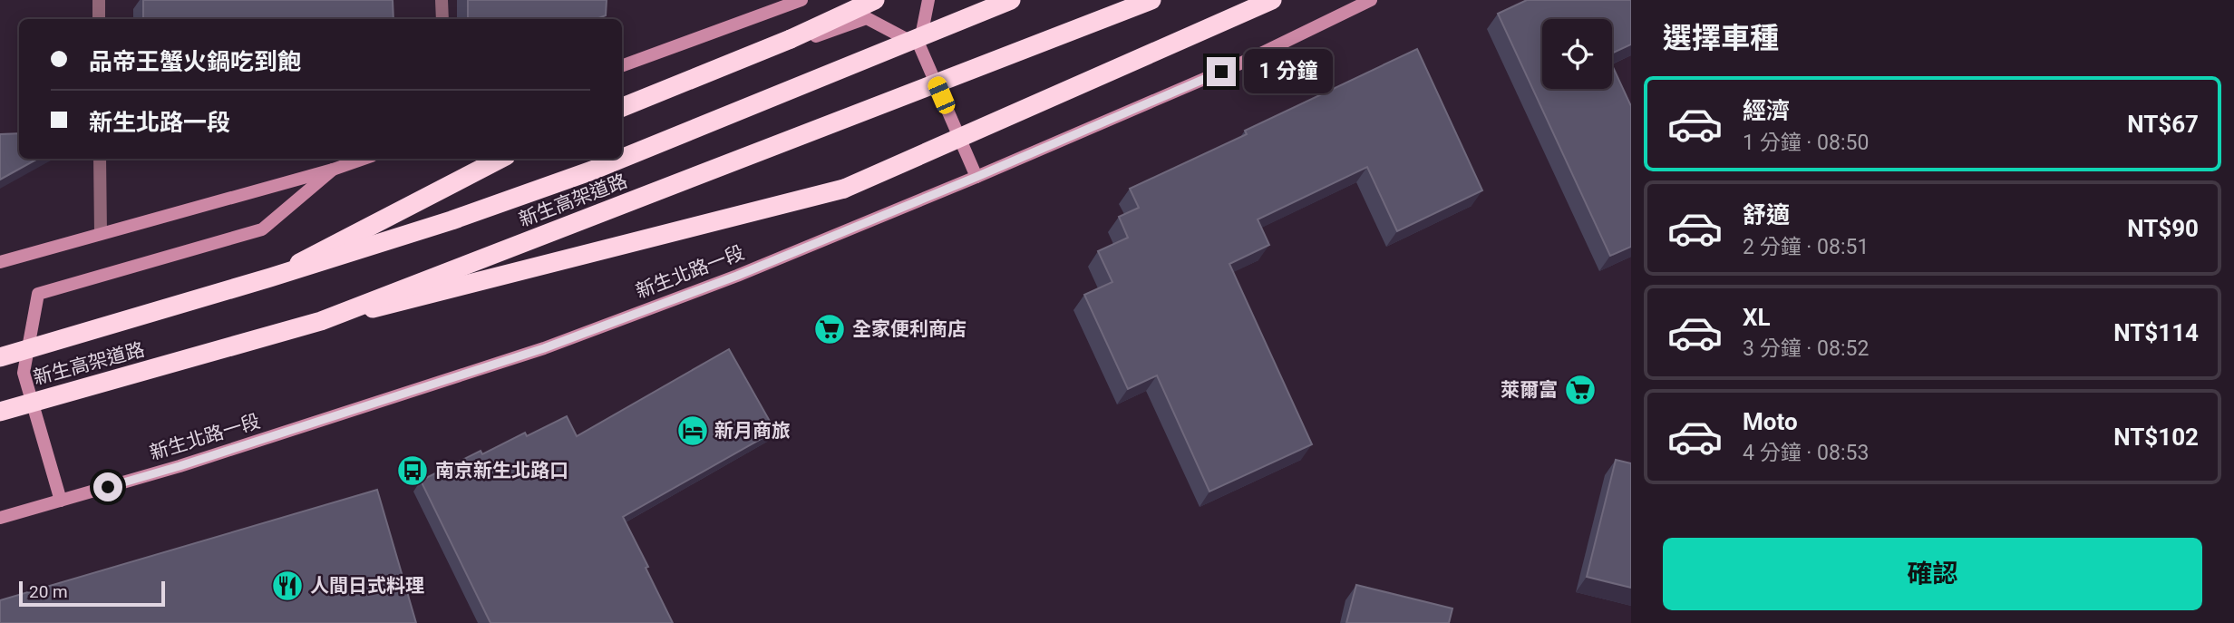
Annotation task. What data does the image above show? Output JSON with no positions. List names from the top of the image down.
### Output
{
  "streets": {
    "highway": ["新生高架道路"],
    "street": ["新生北路一段"]
  },
  "places": {
    "supermarket": ["全家便利商店", "萊爾富"],
    "hotel": ["新月商旅"],
    "bus stop": ["南京新生北路口"],
    "restaurant": ["人間日式料理"]
  },
  "scale_bar": "20 m",
  "page": {
    "heading": "選擇車種",
    "banner": ["品帝王蟹火鍋吃到飽", "新生北路一段"],
    "bubble": "1 分鐘",
    "list": [
      {
        "name": "經濟",
        "note": "1 分鐘 · 08:50",
        "value": "NT$67"
      },
      {
        "name": "舒適",
        "note": "2 分鐘 · 08:51",
        "value": "NT$90"
      },
      {
        "name": "XL",
        "note": "3 分鐘 · 08:52",
        "value": "NT$114"
      },
      {
        "name": "Moto",
        "note": "4 分鐘 · 08:53",
        "value": "NT$102"
      }
    ],
    "buttons": "確認",
    "scale": "20 m"
  }
}
